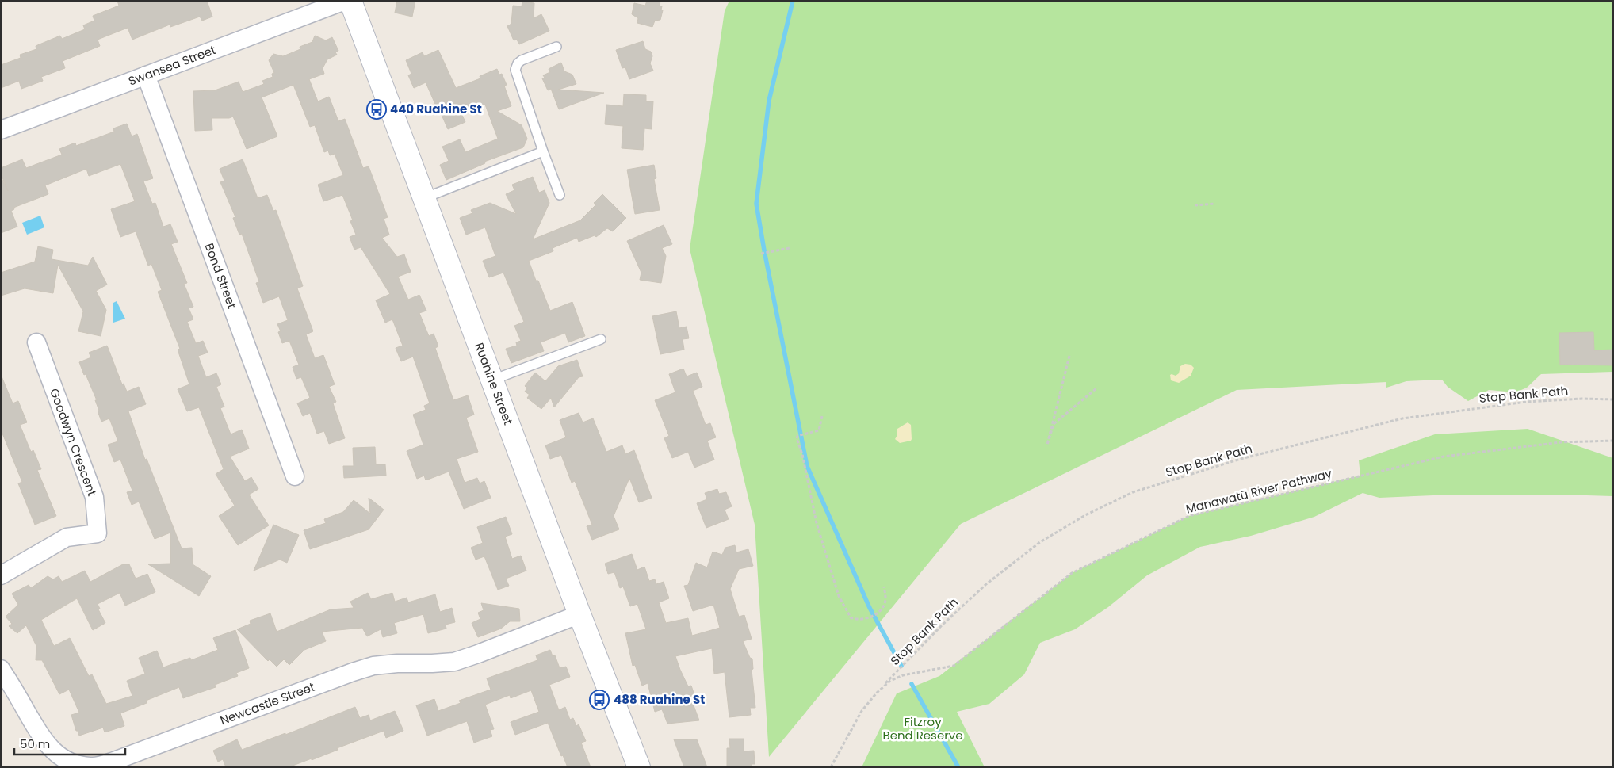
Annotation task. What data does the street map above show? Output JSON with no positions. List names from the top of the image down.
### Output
{
  "streets": {
    "street": [
      "Swansea Street",
      "Bond Street",
      "Ruahine Street",
      "Goodwyn Crescent",
      "Newcastle Street"
    ],
    "path": ["Stop Bank Path", "Manawatū River Pathway"]
  },
  "crossings": [
    ["Swansea Street", "Bond Street"],
    ["Ruahine Street", "Newcastle Street"],
    ["Stop Bank Path", "Manawatū River Pathway"]
  ],
  "parks": ["Fitzroy Bend Reserve"],
  "places": {
    "bus stop": ["440 Ruahine St", "488 Ruahine St"]
  },
  "scale_bar": "50 m"
}
